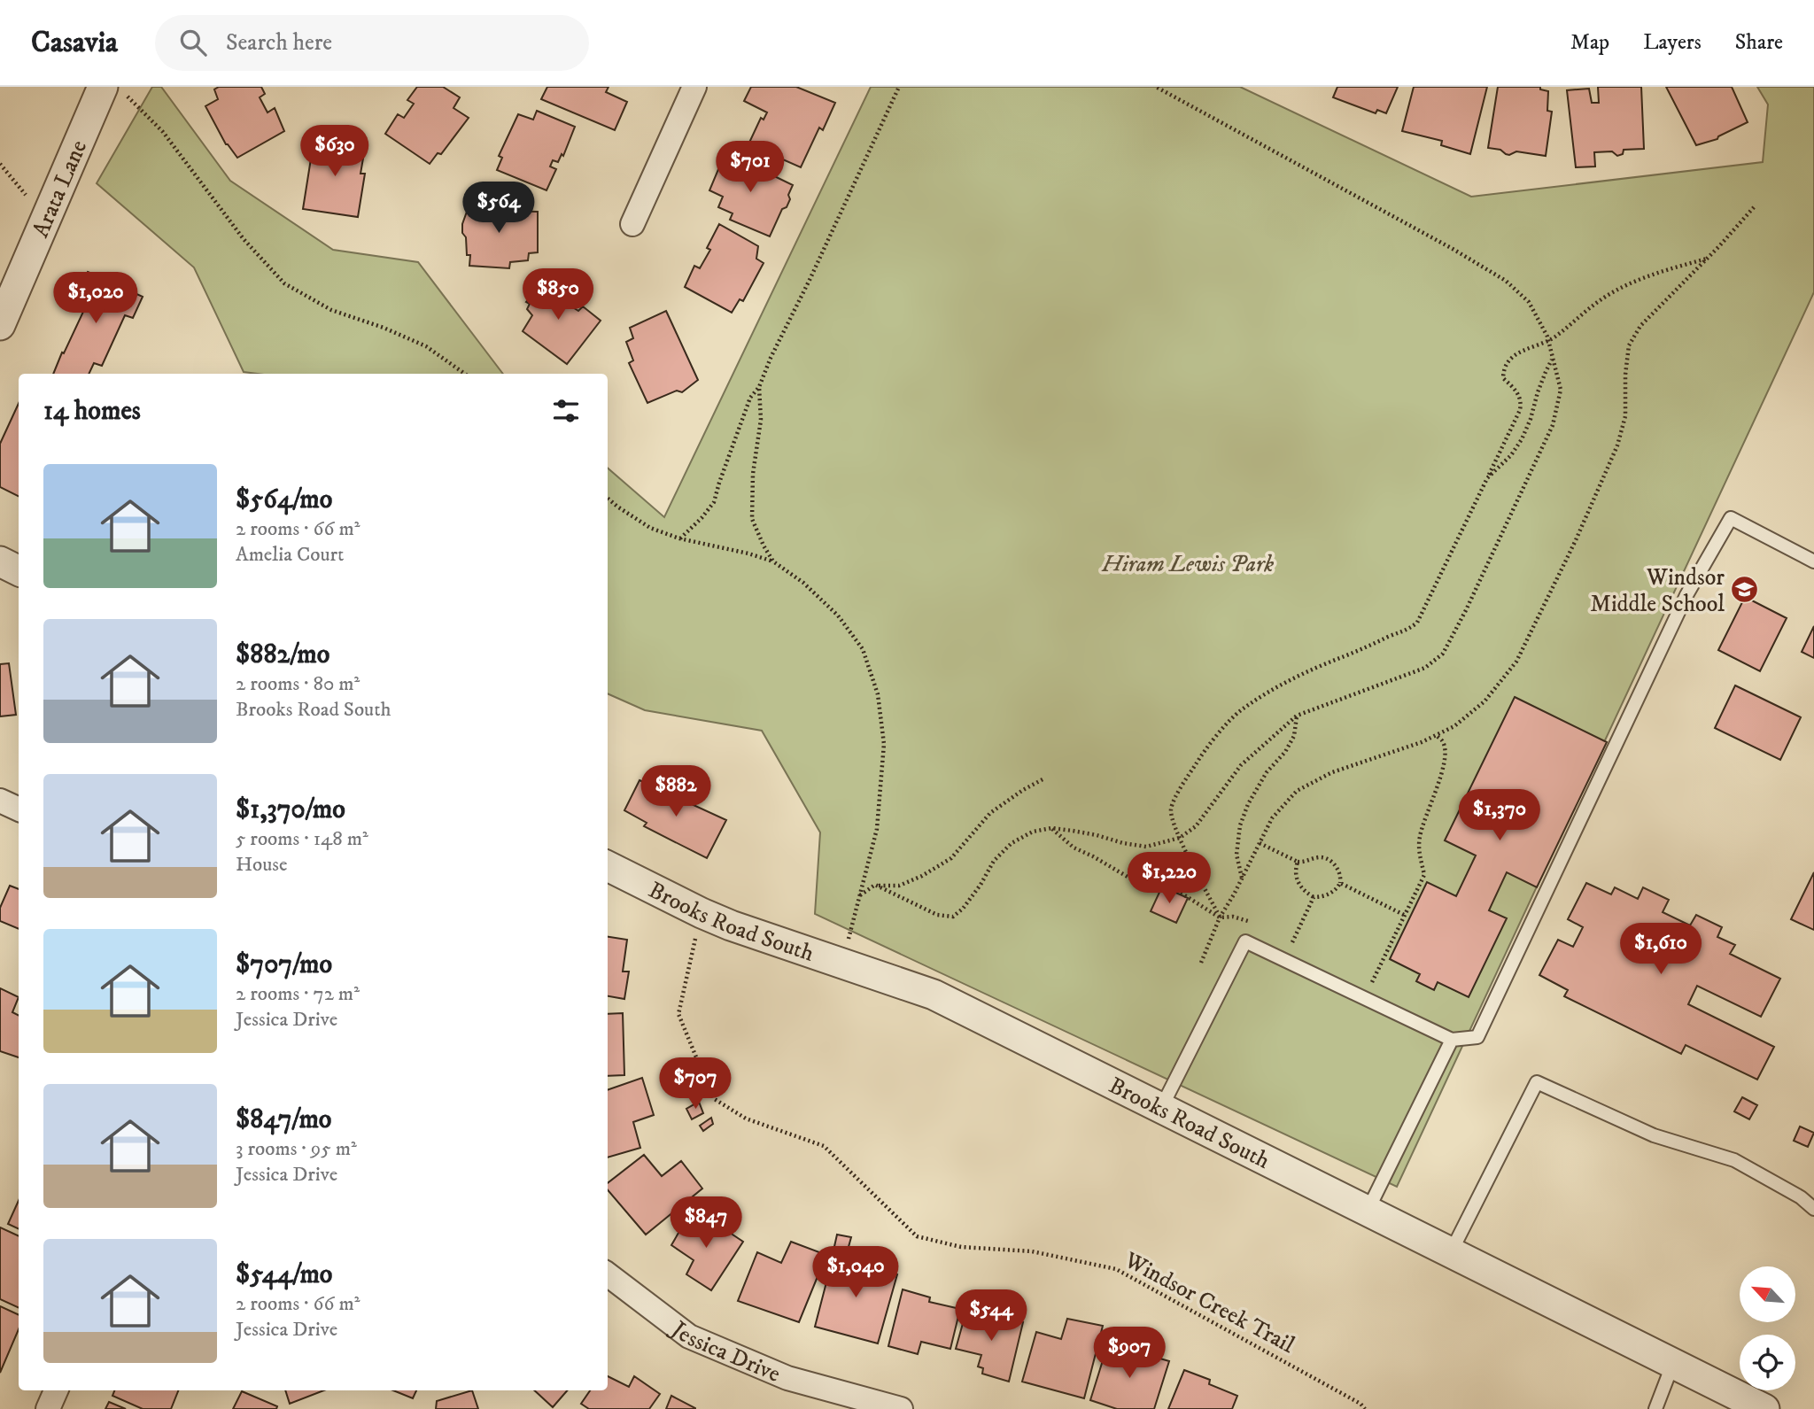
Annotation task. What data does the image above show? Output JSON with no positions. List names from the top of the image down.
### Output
{
  "streets": {
    "street": ["Arata Lane", "Brooks Road South", "Jessica Drive"],
    "path": ["Windsor Creek Trail"]
  },
  "crossings": [
    ["Brooks Road South", "Windsor Creek Trail"]
  ],
  "parks": ["Hiram Lewis Park"],
  "places": {
    "school or university": ["Windsor Middle School"]
  },
  "north": "top left",
  "page": {
    "header": "Casavia",
    "search": "Search here",
    "nav": ["Map", "Layers", "Share"],
    "price": [
      "$630",
      "$701",
      "$564",
      "$850",
      "$1,020",
      "$882",
      "$1,370",
      "$1,220",
      "$1,610",
      "$707",
      "$847",
      "$1,040",
      "$544",
      "$907"
    ],
    "heading": "14 homes",
    "list": [
      {
        "name": "$564/mo",
        "note": "2 rooms · 66 m² · Amelia Court"
      },
      {
        "name": "$882/mo",
        "note": "2 rooms · 80 m² · Brooks Road South"
      },
      {
        "name": "$1,370/mo",
        "note": "5 rooms · 148 m² · House"
      },
      {
        "name": "$707/mo",
        "note": "2 rooms · 72 m² · Jessica Drive"
      },
      {
        "name": "$847/mo",
        "note": "3 rooms · 95 m² · Jessica Drive"
      },
      {
        "name": "$544/mo",
        "note": "2 rooms · 66 m² · Jessica Drive"
      }
    ]
  }
}
